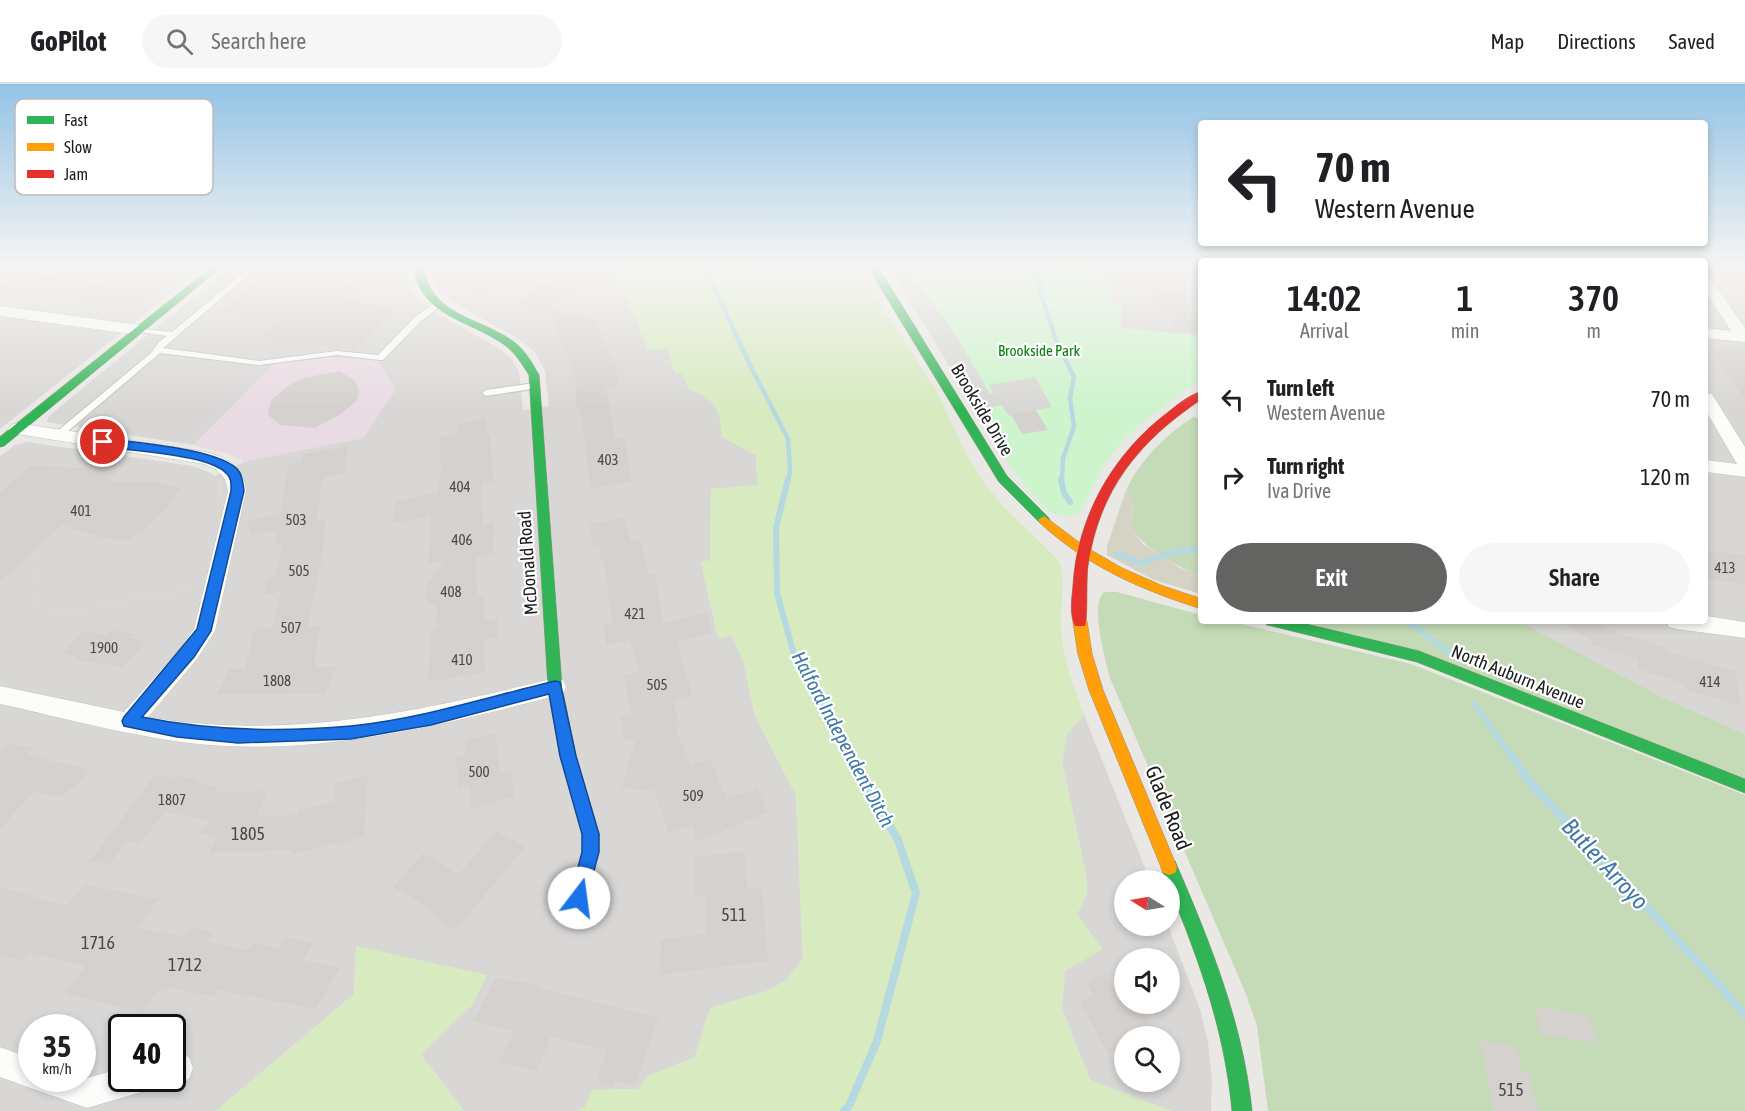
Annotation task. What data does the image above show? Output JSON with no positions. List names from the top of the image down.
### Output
{
  "streets": {
    "street": [
      "Brookside Drive",
      "McDonald Road",
      "North Auburn Avenue",
      "Glade Road"
    ]
  },
  "crossings": [
    ["Brookside Drive", "Glade Road"]
  ],
  "water": ["Halford Independent Ditch", "Butler Arroyo"],
  "parks": ["Brookside Park"],
  "house_numbers": [
    "403",
    "404",
    "401",
    "503",
    "406",
    "413",
    "505",
    "408",
    "421",
    "507",
    "1900",
    "410",
    "1808",
    "414",
    "505",
    "500",
    "509",
    "1807",
    "1805",
    "511",
    "1716",
    "1712",
    "515"
  ],
  "legend": ["Fast", "Slow", "Jam"],
  "north": "left",
  "page": {
    "header": "GoPilot",
    "search": "Search here",
    "nav": ["Map", "Directions", "Saved"],
    "turn": ["70 m", "Western Avenue"],
    "eta": [
      "14:02",
      "Arrival",
      "1",
      "min",
      "370",
      "m"
    ],
    "list": [
      {
        "name": "Turn left",
        "note": "Western Avenue",
        "value": "70 m"
      },
      {
        "name": "Turn right",
        "note": "Iva Drive",
        "value": "120 m"
      }
    ],
    "buttons": ["Exit", "Share"],
    "speed": "35 km/h",
    "limit": "40"
  }
}
